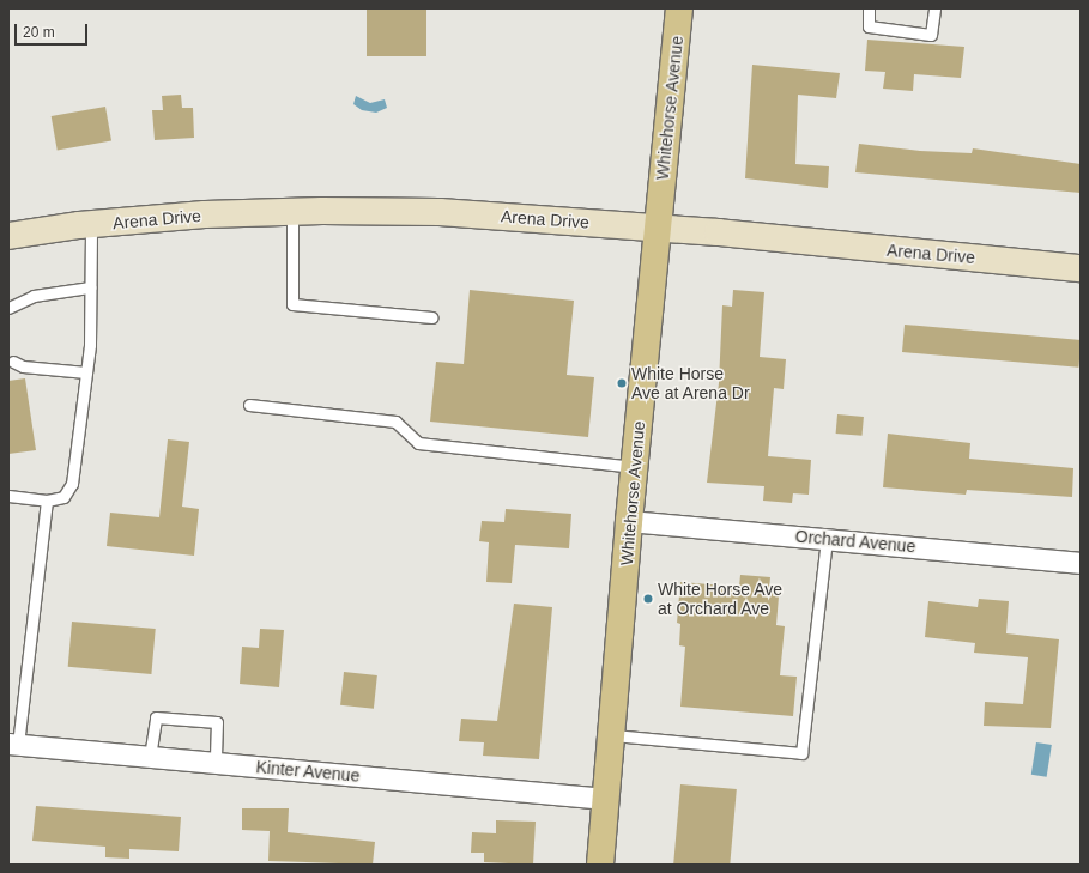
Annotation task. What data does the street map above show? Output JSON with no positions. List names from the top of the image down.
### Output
{
  "streets": {
    "main road": ["Whitehorse Avenue", "Arena Drive"],
    "street": ["Orchard Avenue", "Kinter Avenue"]
  },
  "crossings": [
    ["Whitehorse Avenue", "Arena Drive"],
    ["Whitehorse Avenue", "Orchard Avenue"],
    ["Whitehorse Avenue", "Kinter Avenue"]
  ],
  "places": ["White Horse Ave at Arena Dr", "White Horse Ave at Orchard Ave"],
  "scale_bar": "20 m"
}
